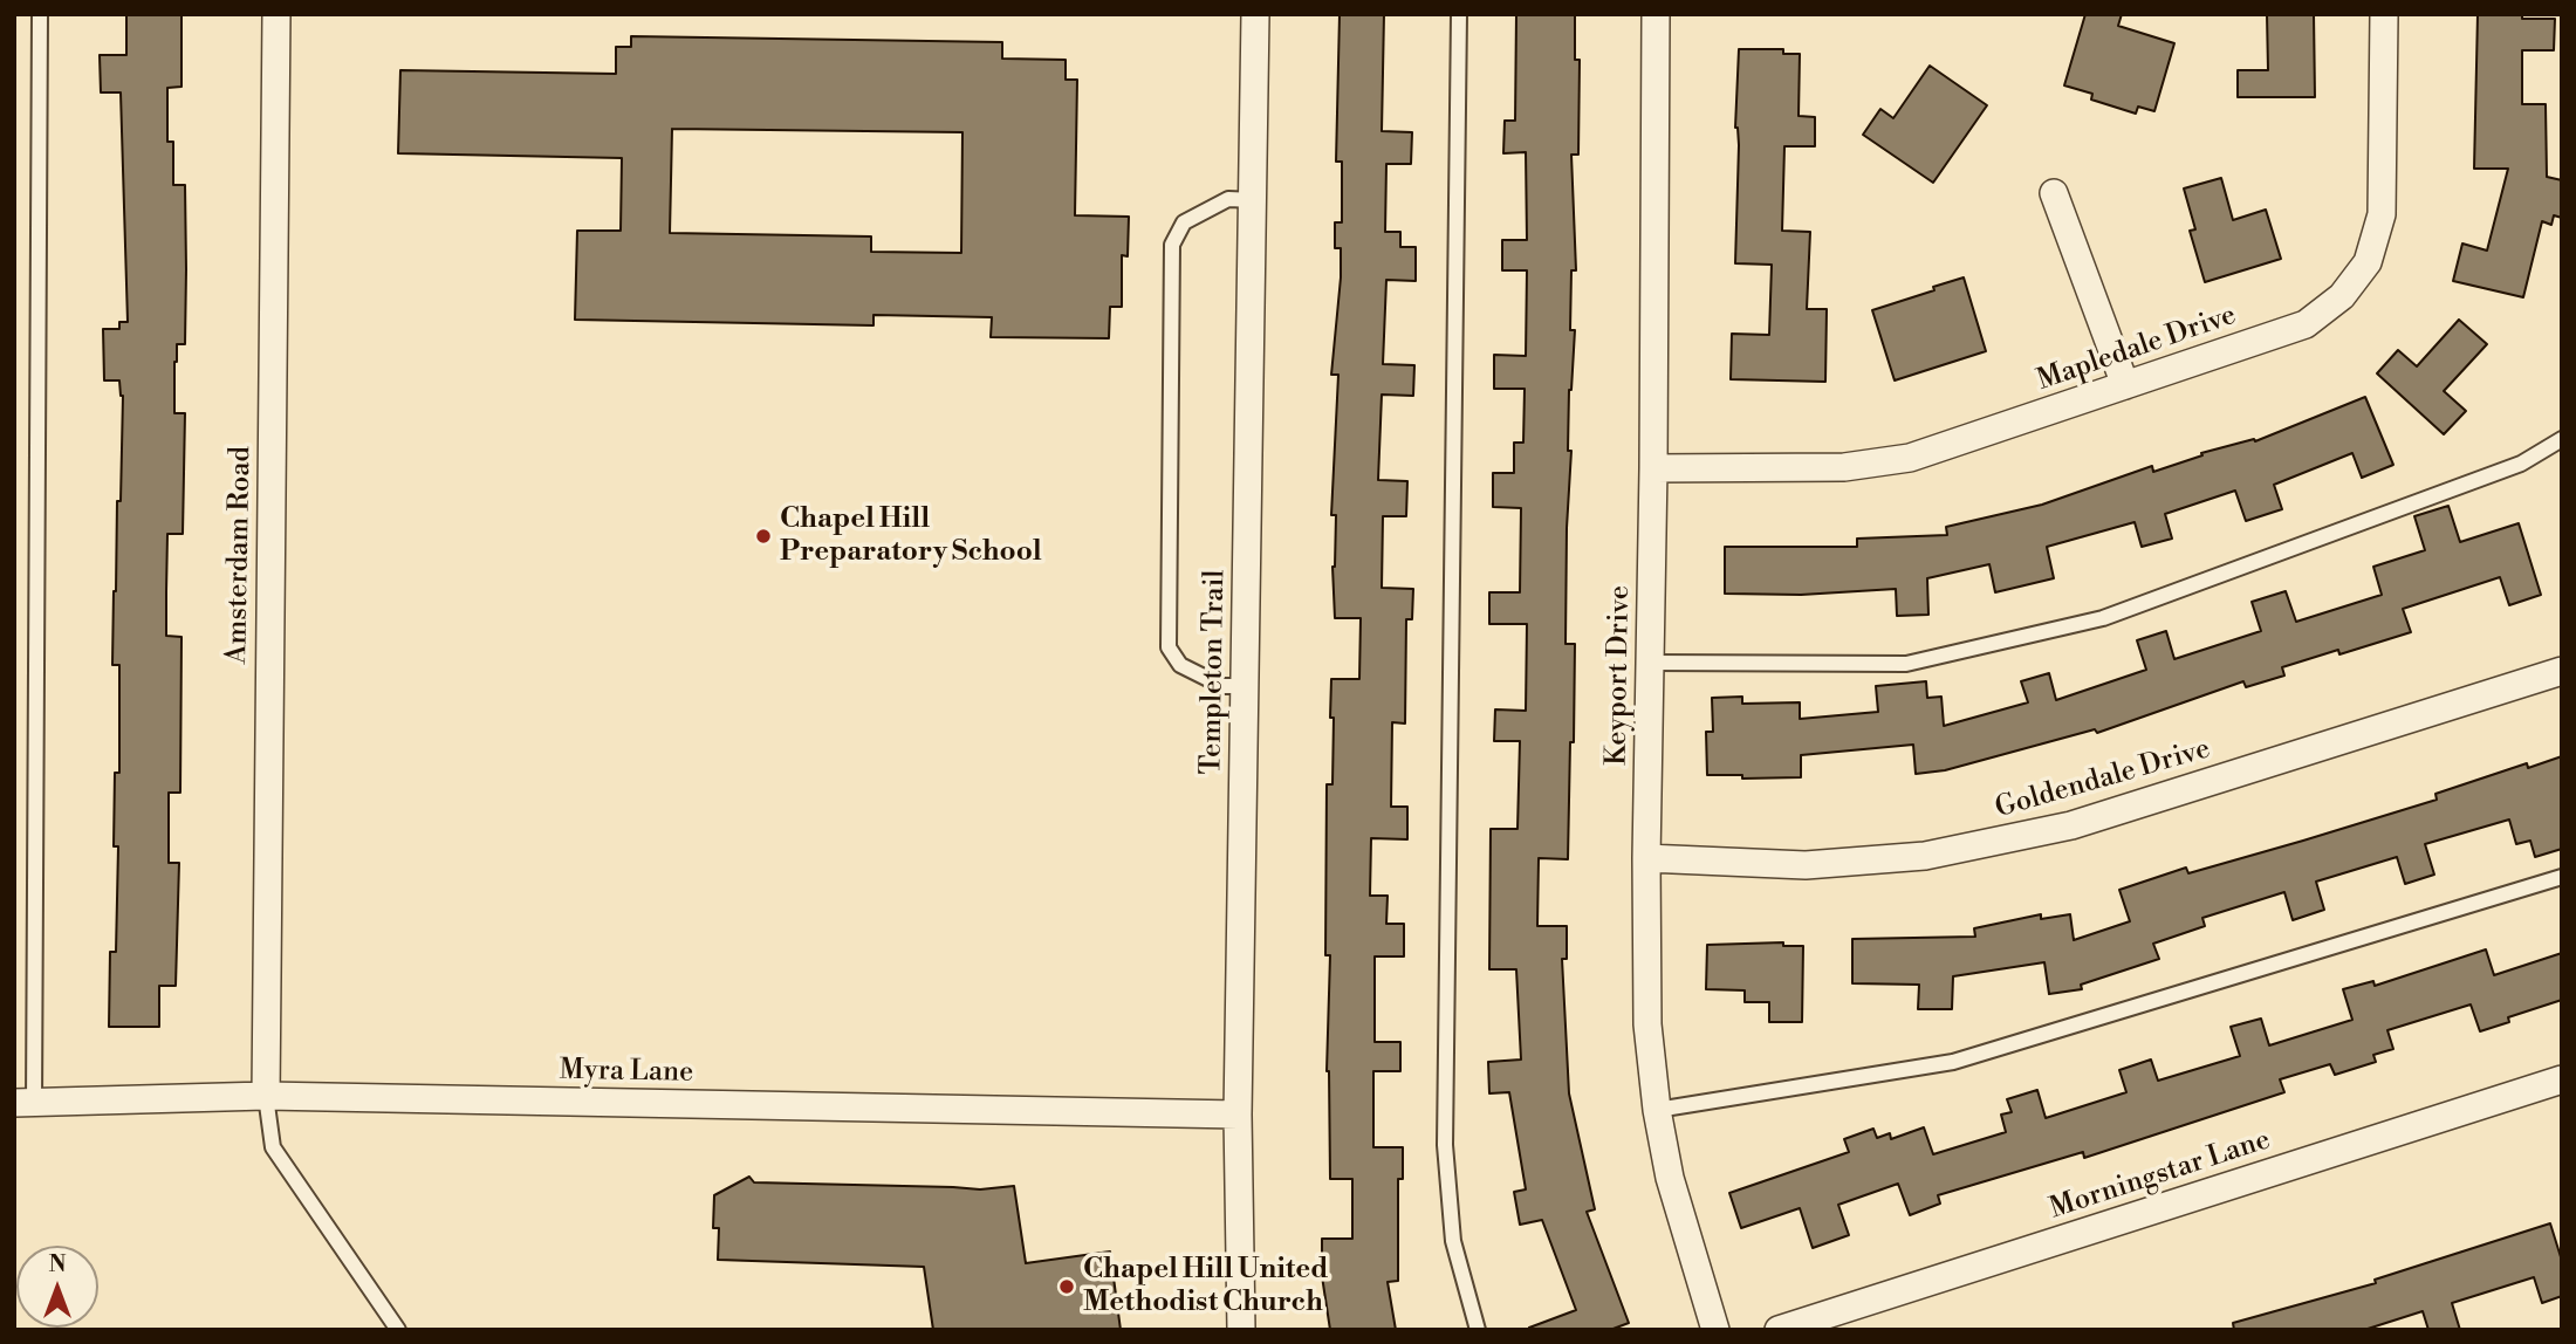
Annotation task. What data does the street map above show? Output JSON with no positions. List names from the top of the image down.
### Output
{
  "streets": {
    "street": [
      "Mapledale Drive",
      "Amsterdam Road",
      "Templeton Trail",
      "Keyport Drive",
      "Goldendale Drive",
      "Myra Lane",
      "Morningstar Lane"
    ]
  },
  "crossings": [
    ["Mapledale Drive", "Keyport Drive"],
    ["Amsterdam Road", "Myra Lane"],
    ["Templeton Trail", "Myra Lane"],
    ["Keyport Drive", "Goldendale Drive"]
  ],
  "places": ["Chapel Hill Preparatory School", "Chapel Hill United Methodist Church"],
  "north": "top"
}
